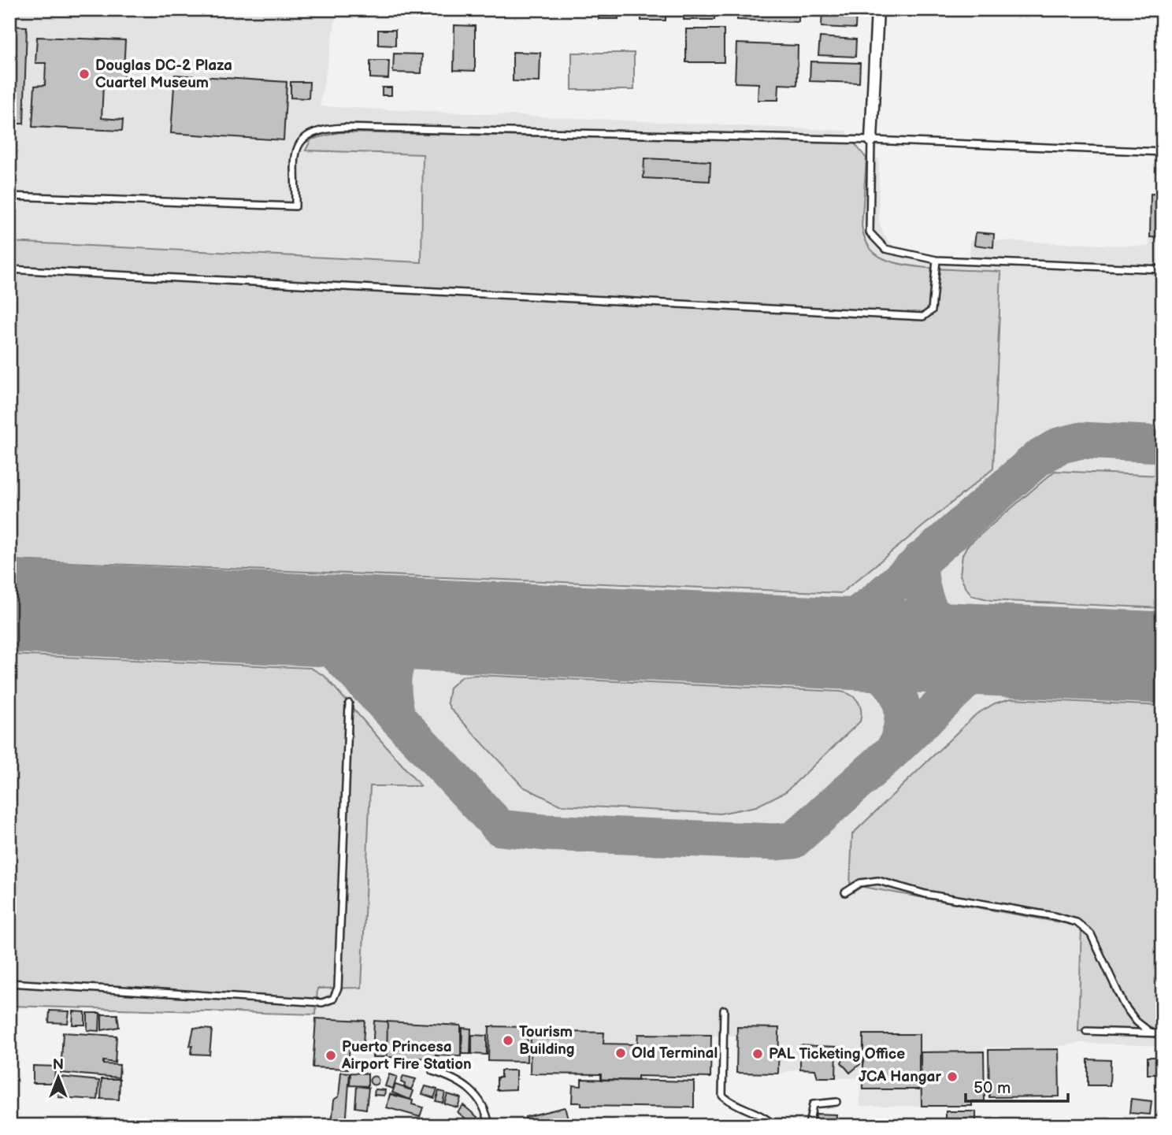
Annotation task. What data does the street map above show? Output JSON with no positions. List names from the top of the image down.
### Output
{
  "places": [
    "Douglas DC-2 Plaza Cuartel Museum",
    "Tourism Building",
    "Old Terminal",
    "PAL Ticketing Office",
    "Puerto Princesa Airport Fire Station",
    "JCA Hangar"
  ],
  "scale_bar": "50 m",
  "north": "top"
}
